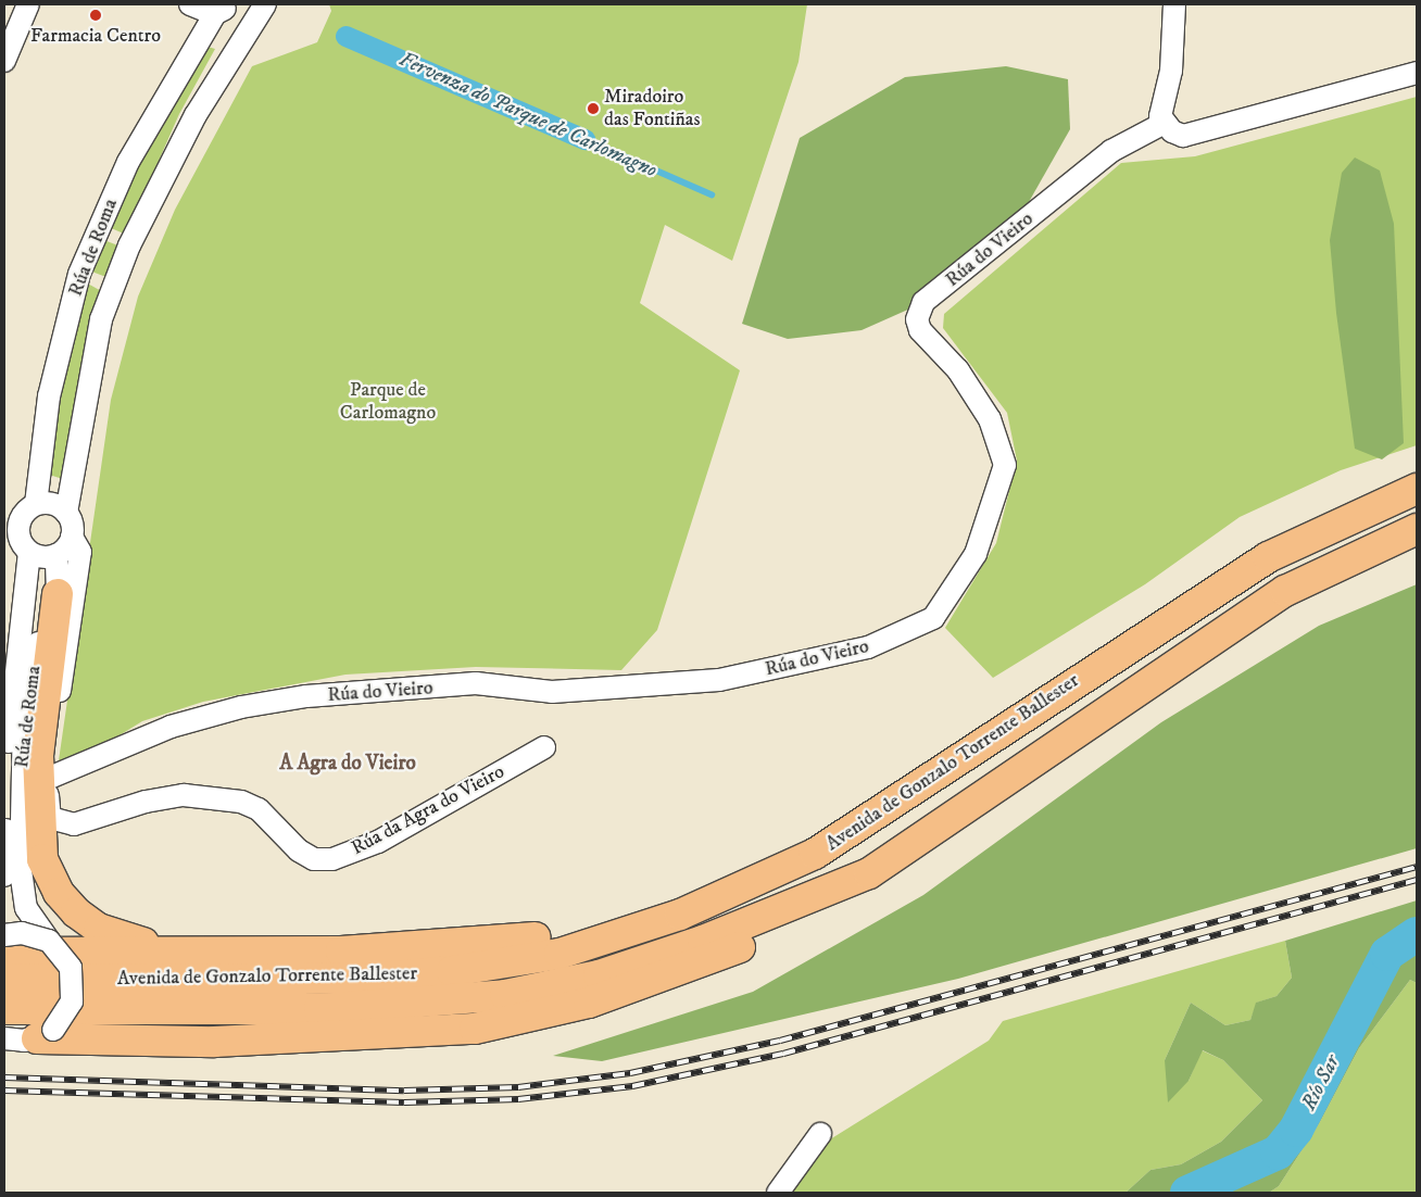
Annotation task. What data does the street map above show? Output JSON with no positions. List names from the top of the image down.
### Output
{
  "streets": {
    "highway": ["Avenida de Gonzalo Torrente Ballester"],
    "street": ["Rúa de Roma", "Rúa do Vieiro", "Rúa da Agra do Vieiro"]
  },
  "crossings": [
    ["Rúa de Roma", "Rúa do Vieiro"],
    ["Rúa de Roma", "Rúa da Agra do Vieiro"],
    ["Rúa do Vieiro", "Rúa da Agra do Vieiro"]
  ],
  "districts": ["A Agra do Vieiro"],
  "water": ["Fervenza do Parque de Carlomagno", "Río Sar"],
  "parks": ["Parque de Carlomagno"],
  "places": ["Farmacia Centro", "Miradoiro das Fontiñas"]
}
